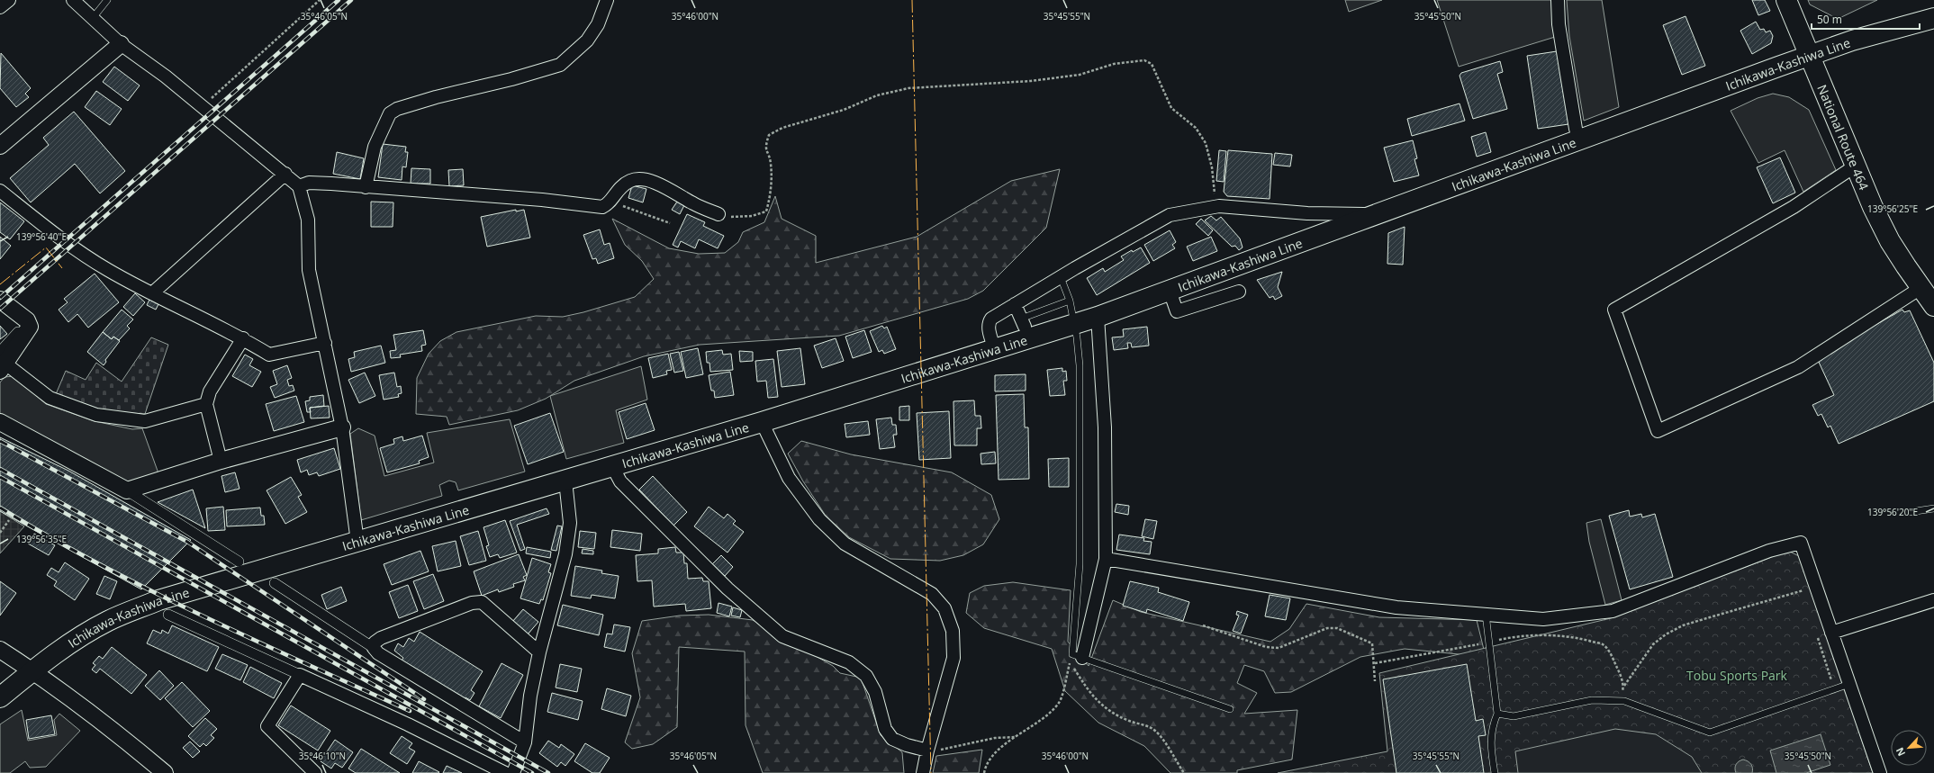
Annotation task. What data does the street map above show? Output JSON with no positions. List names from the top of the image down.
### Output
{
  "streets": {
    "main road": ["Ichikawa-Kashiwa Line", "National Route 464"]
  },
  "crossings": [
    ["Ichikawa-Kashiwa Line", "National Route 464"]
  ],
  "parks": ["Tobu Sports Park"],
  "scale_bar": "50 m",
  "north": "bottom left",
  "coordinates": [
    "35°46'05\"N",
    "35°46'00\"N",
    "35°45'55\"N",
    "35°45'50\"N",
    "139°56'25\"E",
    "139°56'40\"E",
    "139°56'20\"E",
    "139°56'35\"E",
    "35°46'10\"N"
  ]
}
